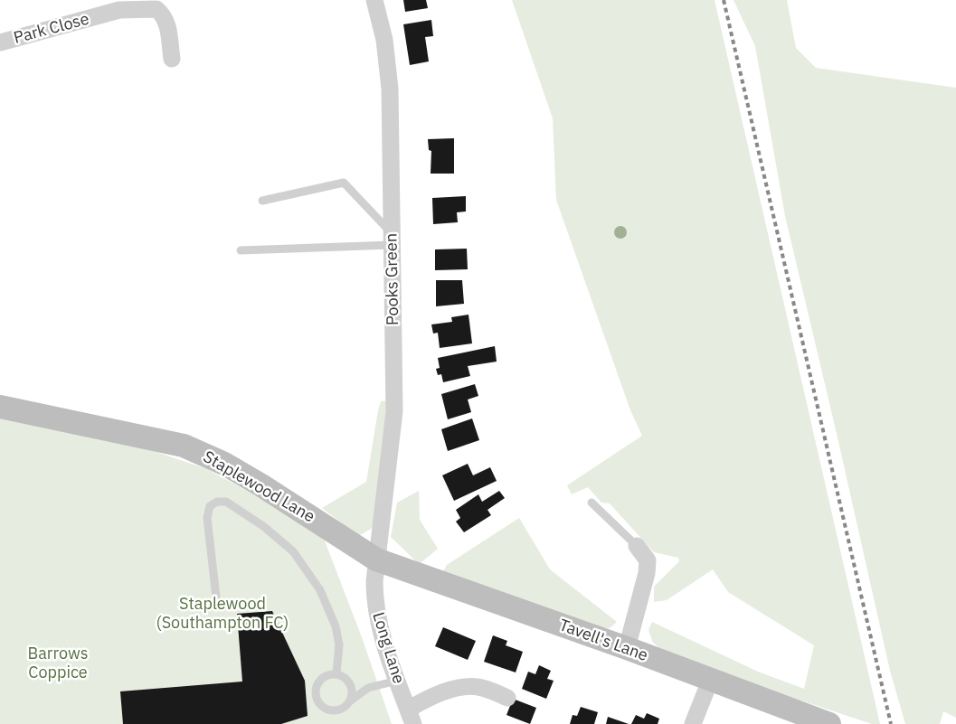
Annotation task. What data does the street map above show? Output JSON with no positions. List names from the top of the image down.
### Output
{
  "streets": {
    "street": [
      "Park Close",
      "Pooks Green",
      "Staplewood Lane",
      "Tavell's Lane",
      "Long Lane"
    ]
  },
  "crossings": [
    ["Pooks Green", "Staplewood Lane"],
    ["Pooks Green", "Tavell's Lane"],
    ["Pooks Green", "Long Lane"],
    ["Staplewood Lane", "Tavell's Lane"],
    ["Staplewood Lane", "Long Lane"],
    ["Tavell's Lane", "Long Lane"]
  ],
  "parks": ["Staplewood (Southampton FC)", "Barrows Coppice"]
}
